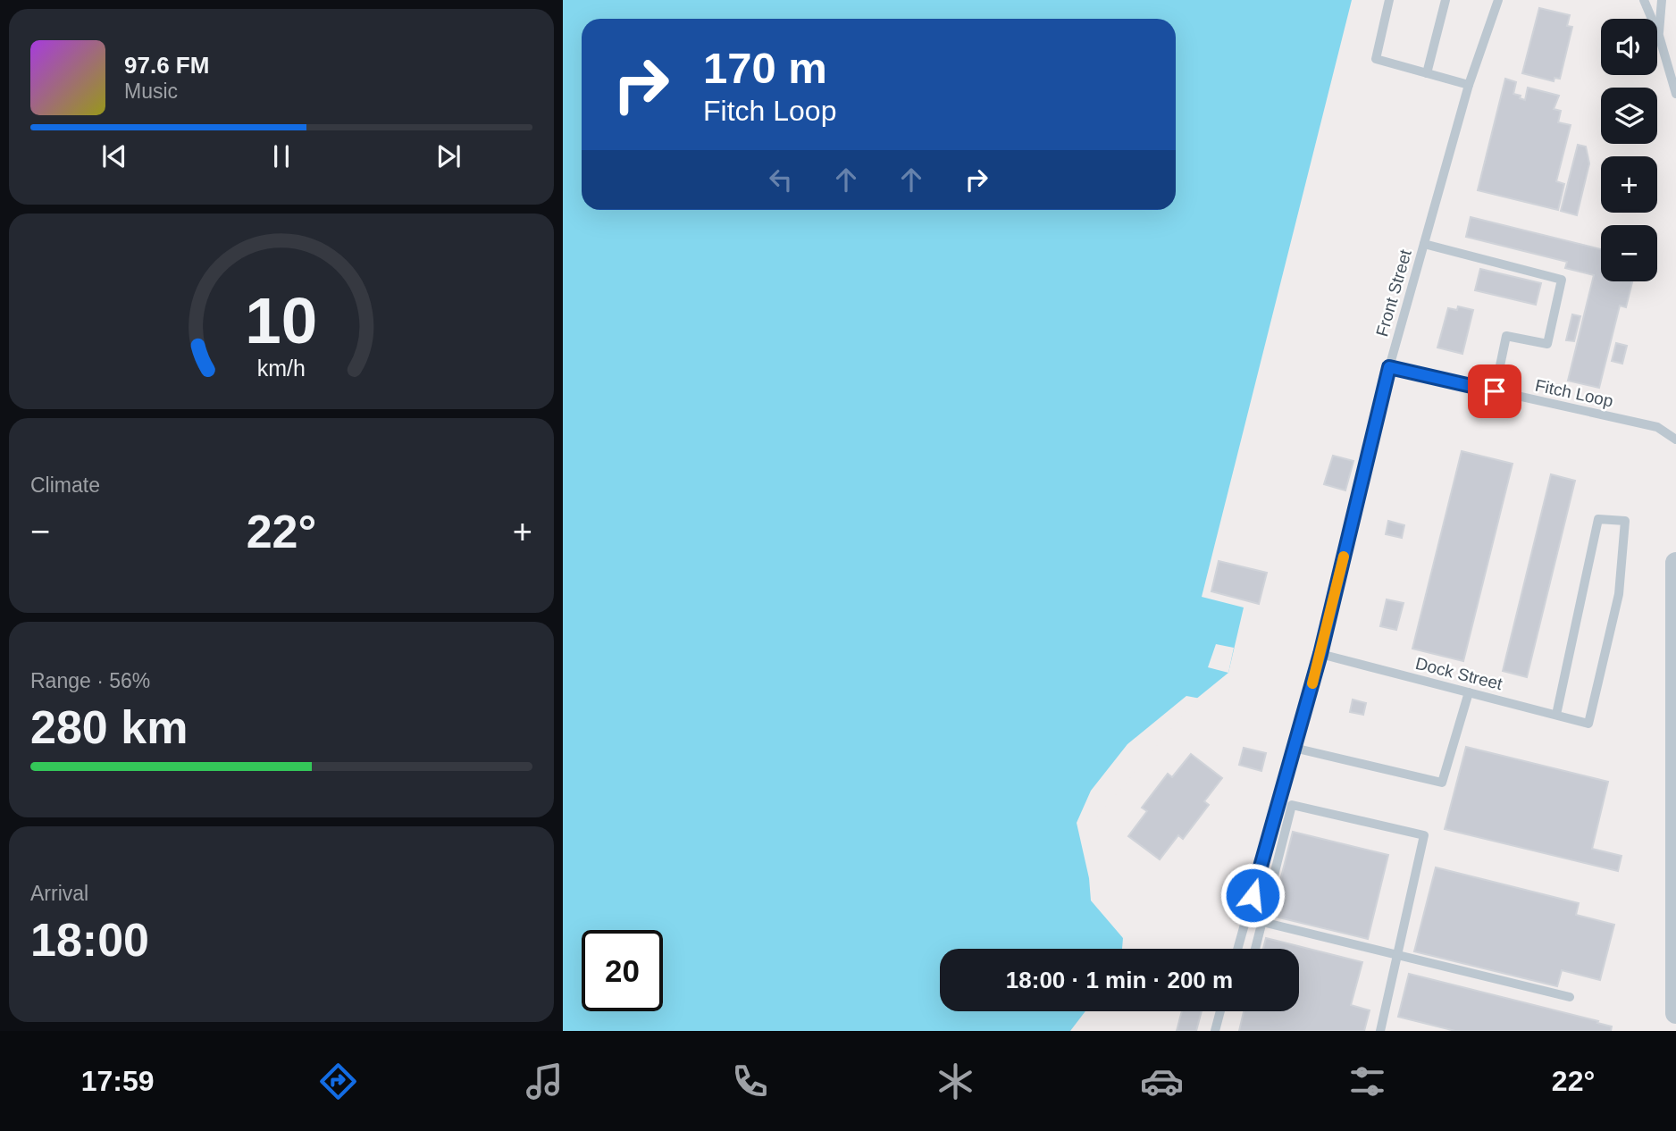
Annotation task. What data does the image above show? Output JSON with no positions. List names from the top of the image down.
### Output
{
  "streets": {
    "lane": ["Front Street", "Fitch Loop", "Dock Street"]
  },
  "crossings": [
    ["Front Street", "Fitch Loop"],
    ["Front Street", "Dock Street"]
  ],
  "page": {
    "map_buttons": ["+", "−"],
    "turn": ["170 m", "Fitch Loop"],
    "song": ["97.6 FM", "Music"],
    "tile": [
      "Climate",
      ["Range · 56%", "280 km"],
      ["Arrival", "18:00"]
    ],
    "heat": ["−", "22°", "+"],
    "limit": "20",
    "trip": "18:00 · 1 min · 200 m",
    "tabs": ["17:59", "22°"],
    "gauge": ["10", "km/h"]
  }
}
